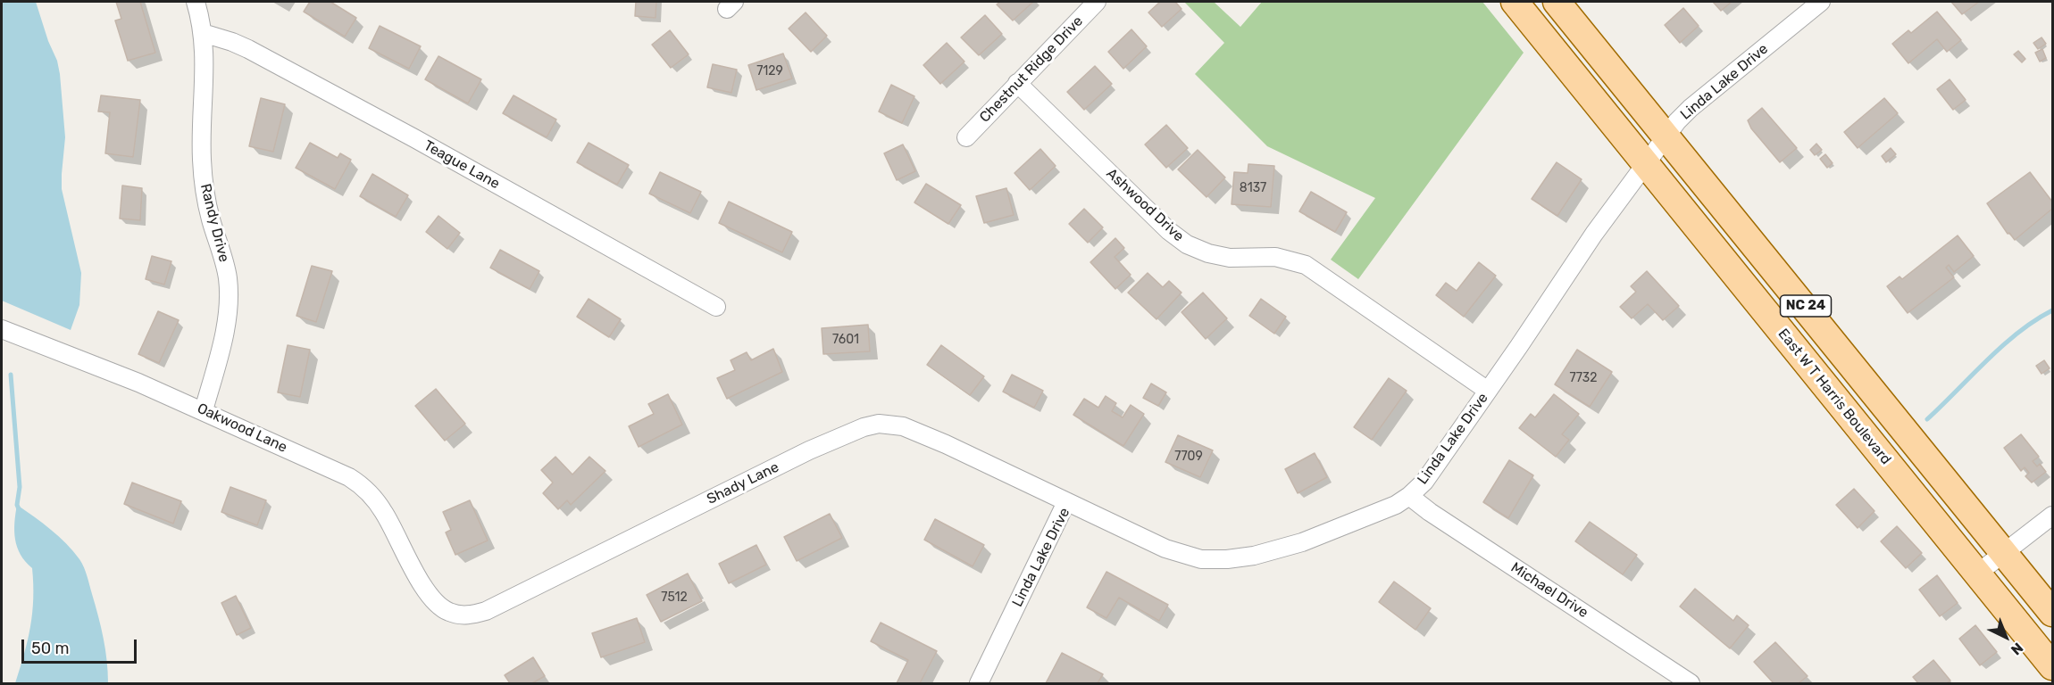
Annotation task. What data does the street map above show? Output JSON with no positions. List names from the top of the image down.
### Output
{
  "streets": {
    "main road": ["NC 24", "East W T Harris Boulevard"],
    "street": [
      "Chestnut Ridge Drive",
      "Linda Lake Drive",
      "Teague Lane",
      "Ashwood Drive",
      "Randy Drive",
      "Oakwood Lane",
      "Shady Lane",
      "Michael Drive"
    ]
  },
  "crossings": [
    ["Chestnut Ridge Drive", "Ashwood Drive"],
    ["Linda Lake Drive", "Ashwood Drive"],
    ["Linda Lake Drive", "NC 24"],
    ["Linda Lake Drive", "East W T Harris Boulevard"],
    ["Linda Lake Drive", "Shady Lane"],
    ["Linda Lake Drive", "Michael Drive"],
    ["Teague Lane", "Randy Drive"],
    ["Randy Drive", "Oakwood Lane"],
    ["Oakwood Lane", "Shady Lane"]
  ],
  "house_numbers": [
    "7129",
    "8137",
    "7601",
    "7732",
    "7709",
    "7512"
  ],
  "scale_bar": "50 m",
  "north": "bottom right"
}
